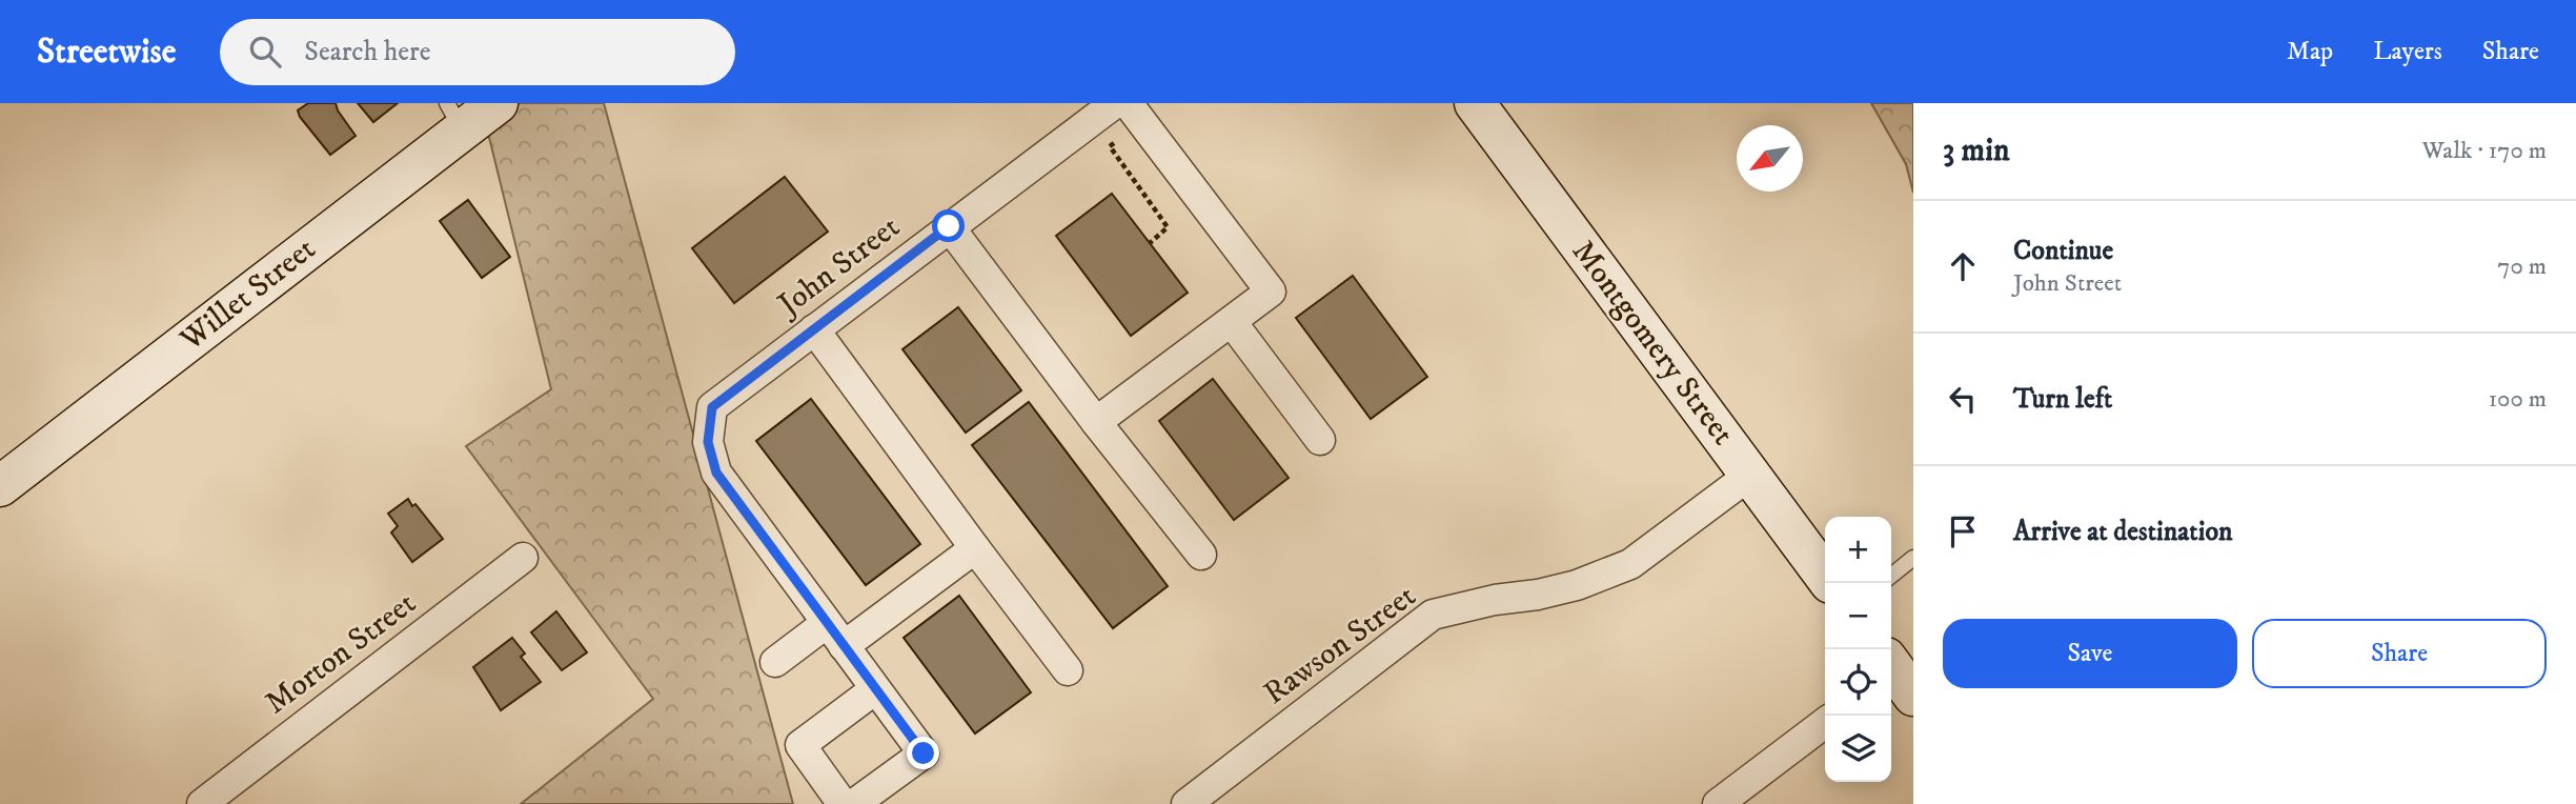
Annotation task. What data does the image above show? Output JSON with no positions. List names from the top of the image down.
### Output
{
  "streets": {
    "street": [
      "John Street",
      "Willet Street",
      "Montgomery Street",
      "Rawson Street",
      "Morton Street"
    ]
  },
  "crossings": [
    ["Montgomery Street", "Rawson Street"]
  ],
  "north": "bottom left",
  "page": {
    "header": "Streetwise",
    "search": "Search here",
    "nav": ["Map", "Layers", "Share"],
    "heading": ["3 min", "Walk · 170 m"],
    "list": [
      ["Continue", "John Street", "70 m"],
      ["Turn left", "100 m"],
      "Arrive at destination"
    ],
    "map_buttons": ["+", "−"],
    "buttons": ["Save", "Share"]
  }
}
